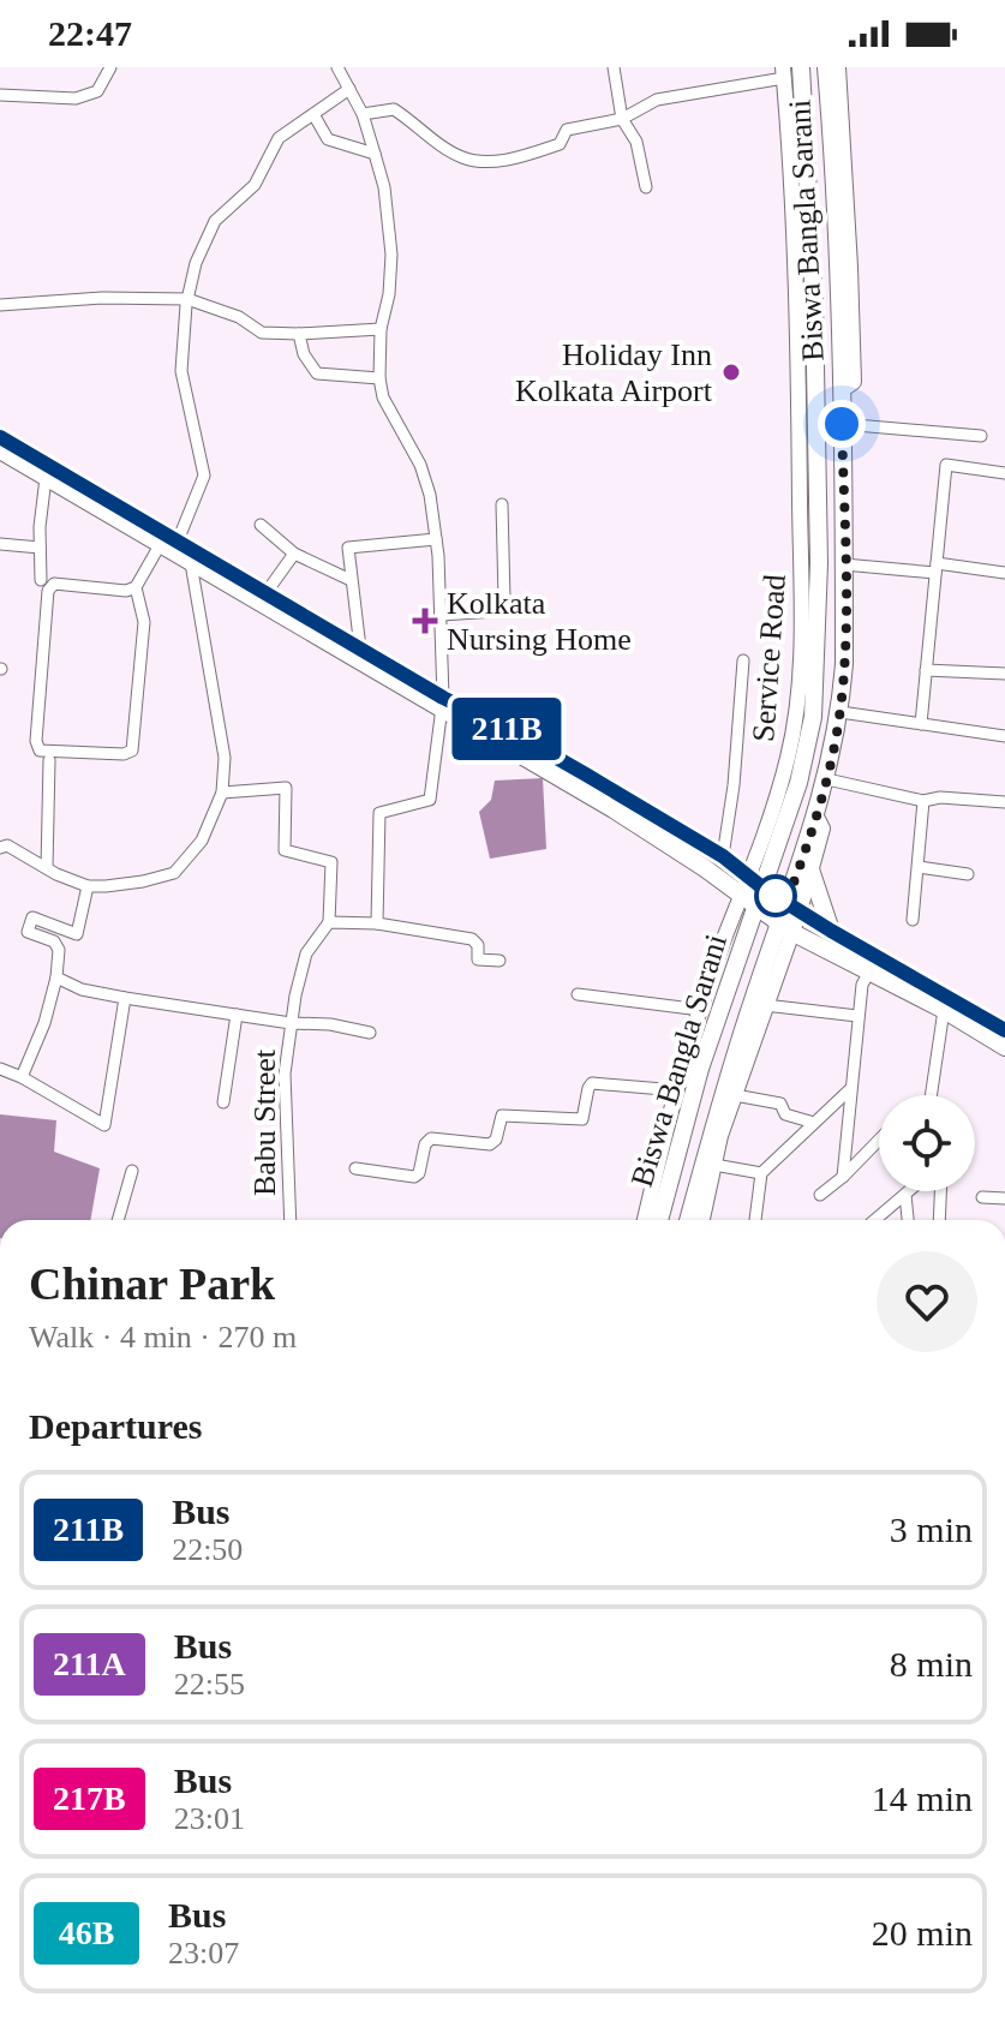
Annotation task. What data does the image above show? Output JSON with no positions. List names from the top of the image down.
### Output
{
  "streets": {
    "main road": ["Biswa Bangla Sarani"],
    "street": ["Service Road", "Babu Street"]
  },
  "crossings": [
    ["Biswa Bangla Sarani", "Service Road"]
  ],
  "places": {
    "other": ["Holiday Inn Kolkata Airport"],
    "health": ["Kolkata Nursing Home"]
  },
  "lines": ["bus line 211B"],
  "page": {
    "status": "22:47",
    "on_map": "211B",
    "heading": [
      ["Chinar Park", "Walk · 4 min · 270 m"],
      "Departures"
    ],
    "list": [
      {
        "mark": "211B",
        "name": "Bus",
        "note": "22:50",
        "value": "3 min"
      },
      {
        "mark": "211A",
        "name": "Bus",
        "note": "22:55",
        "value": "8 min"
      },
      {
        "mark": "217B",
        "name": "Bus",
        "note": "23:01",
        "value": "14 min"
      },
      {
        "mark": "46B",
        "name": "Bus",
        "note": "23:07",
        "value": "20 min"
      }
    ]
  }
}
